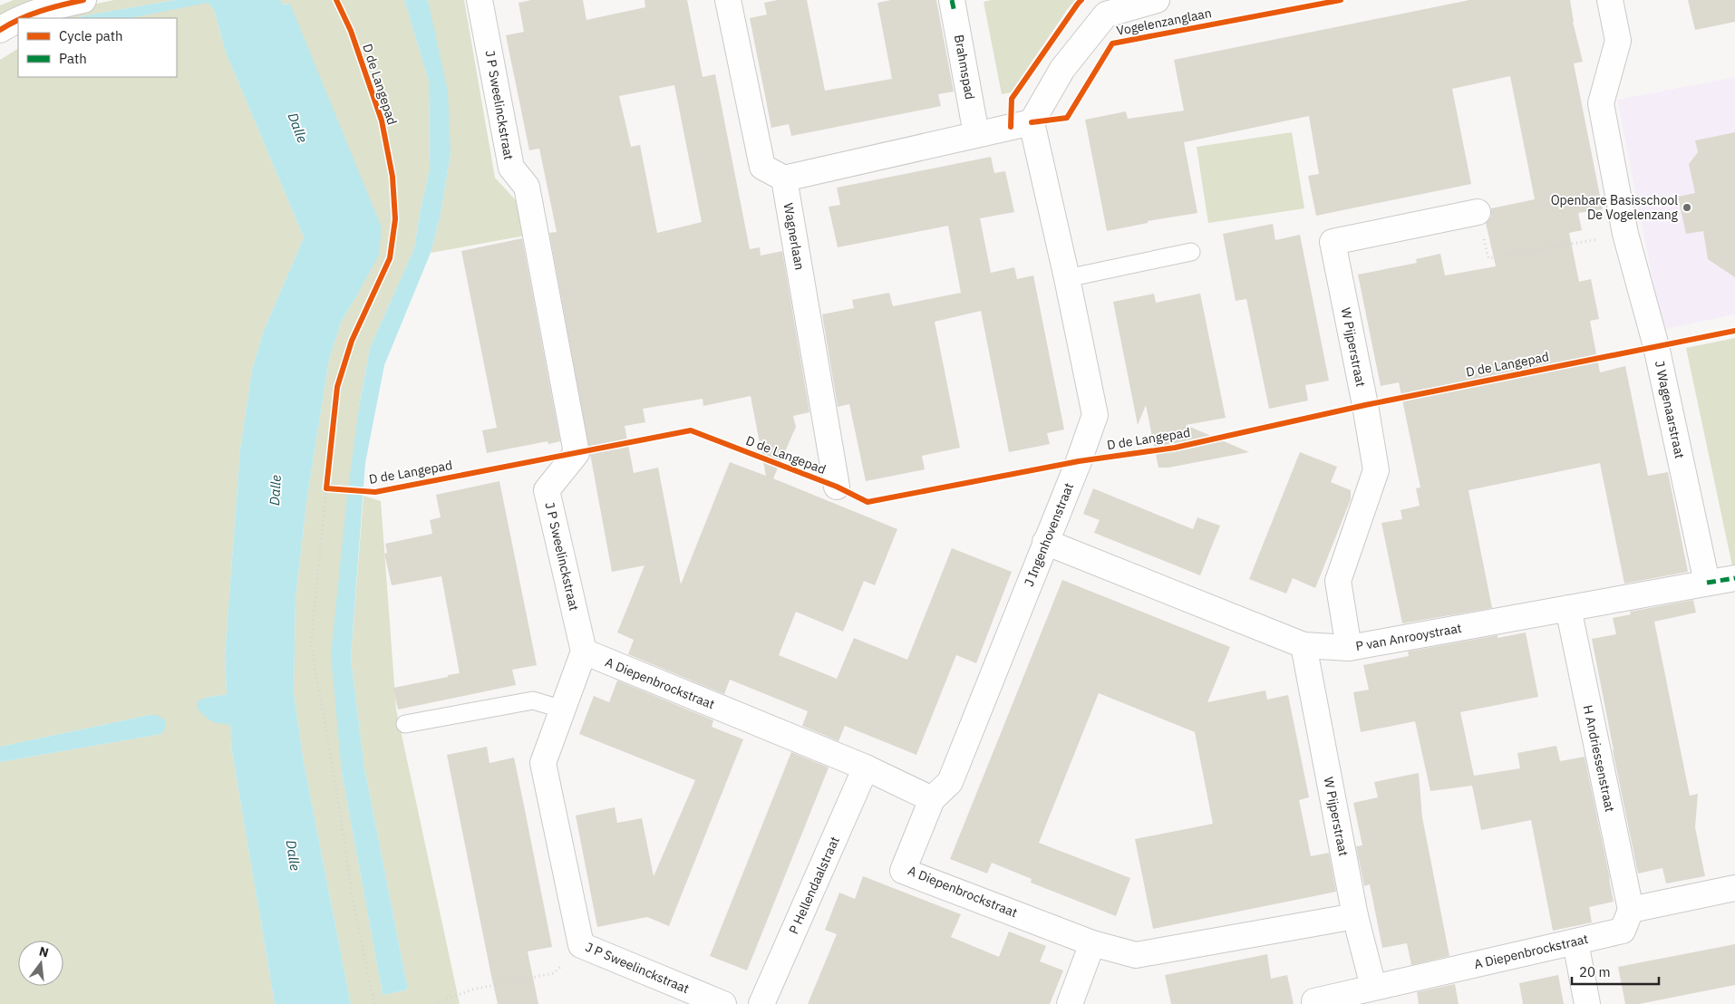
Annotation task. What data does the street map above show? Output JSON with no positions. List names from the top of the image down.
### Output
{
  "streets": {
    "street": [
      "Vogelenzanglaan",
      "Brahmspad",
      "J P Sweelinckstraat",
      "Wagnerlaan",
      "W Pijperstraat",
      "J Wagenaarstraat",
      "J Ingenhovenstraat",
      "P van Anrooystraat",
      "A Diepenbrockstraat",
      "H Andriessenstraat",
      "P Hellendaalstraat"
    ],
    "cycle path": ["D de Langepad"]
  },
  "crossings": [
    ["Vogelenzanglaan", "J Ingenhovenstraat"],
    ["J P Sweelinckstraat", "A Diepenbrockstraat"],
    ["W Pijperstraat", "P van Anrooystraat"],
    ["W Pijperstraat", "A Diepenbrockstraat"],
    ["J Wagenaarstraat", "P van Anrooystraat"],
    ["J Ingenhovenstraat", "P van Anrooystraat"],
    ["J Ingenhovenstraat", "A Diepenbrockstraat"],
    ["P van Anrooystraat", "H Andriessenstraat"],
    ["A Diepenbrockstraat", "H Andriessenstraat"],
    ["A Diepenbrockstraat", "P Hellendaalstraat"]
  ],
  "water": ["Dalle"],
  "places": ["Openbare Basisschool De Vogelenzang"],
  "legend": ["Cycle path", "Path"],
  "scale_bar": "20 m",
  "north": "top"
}
